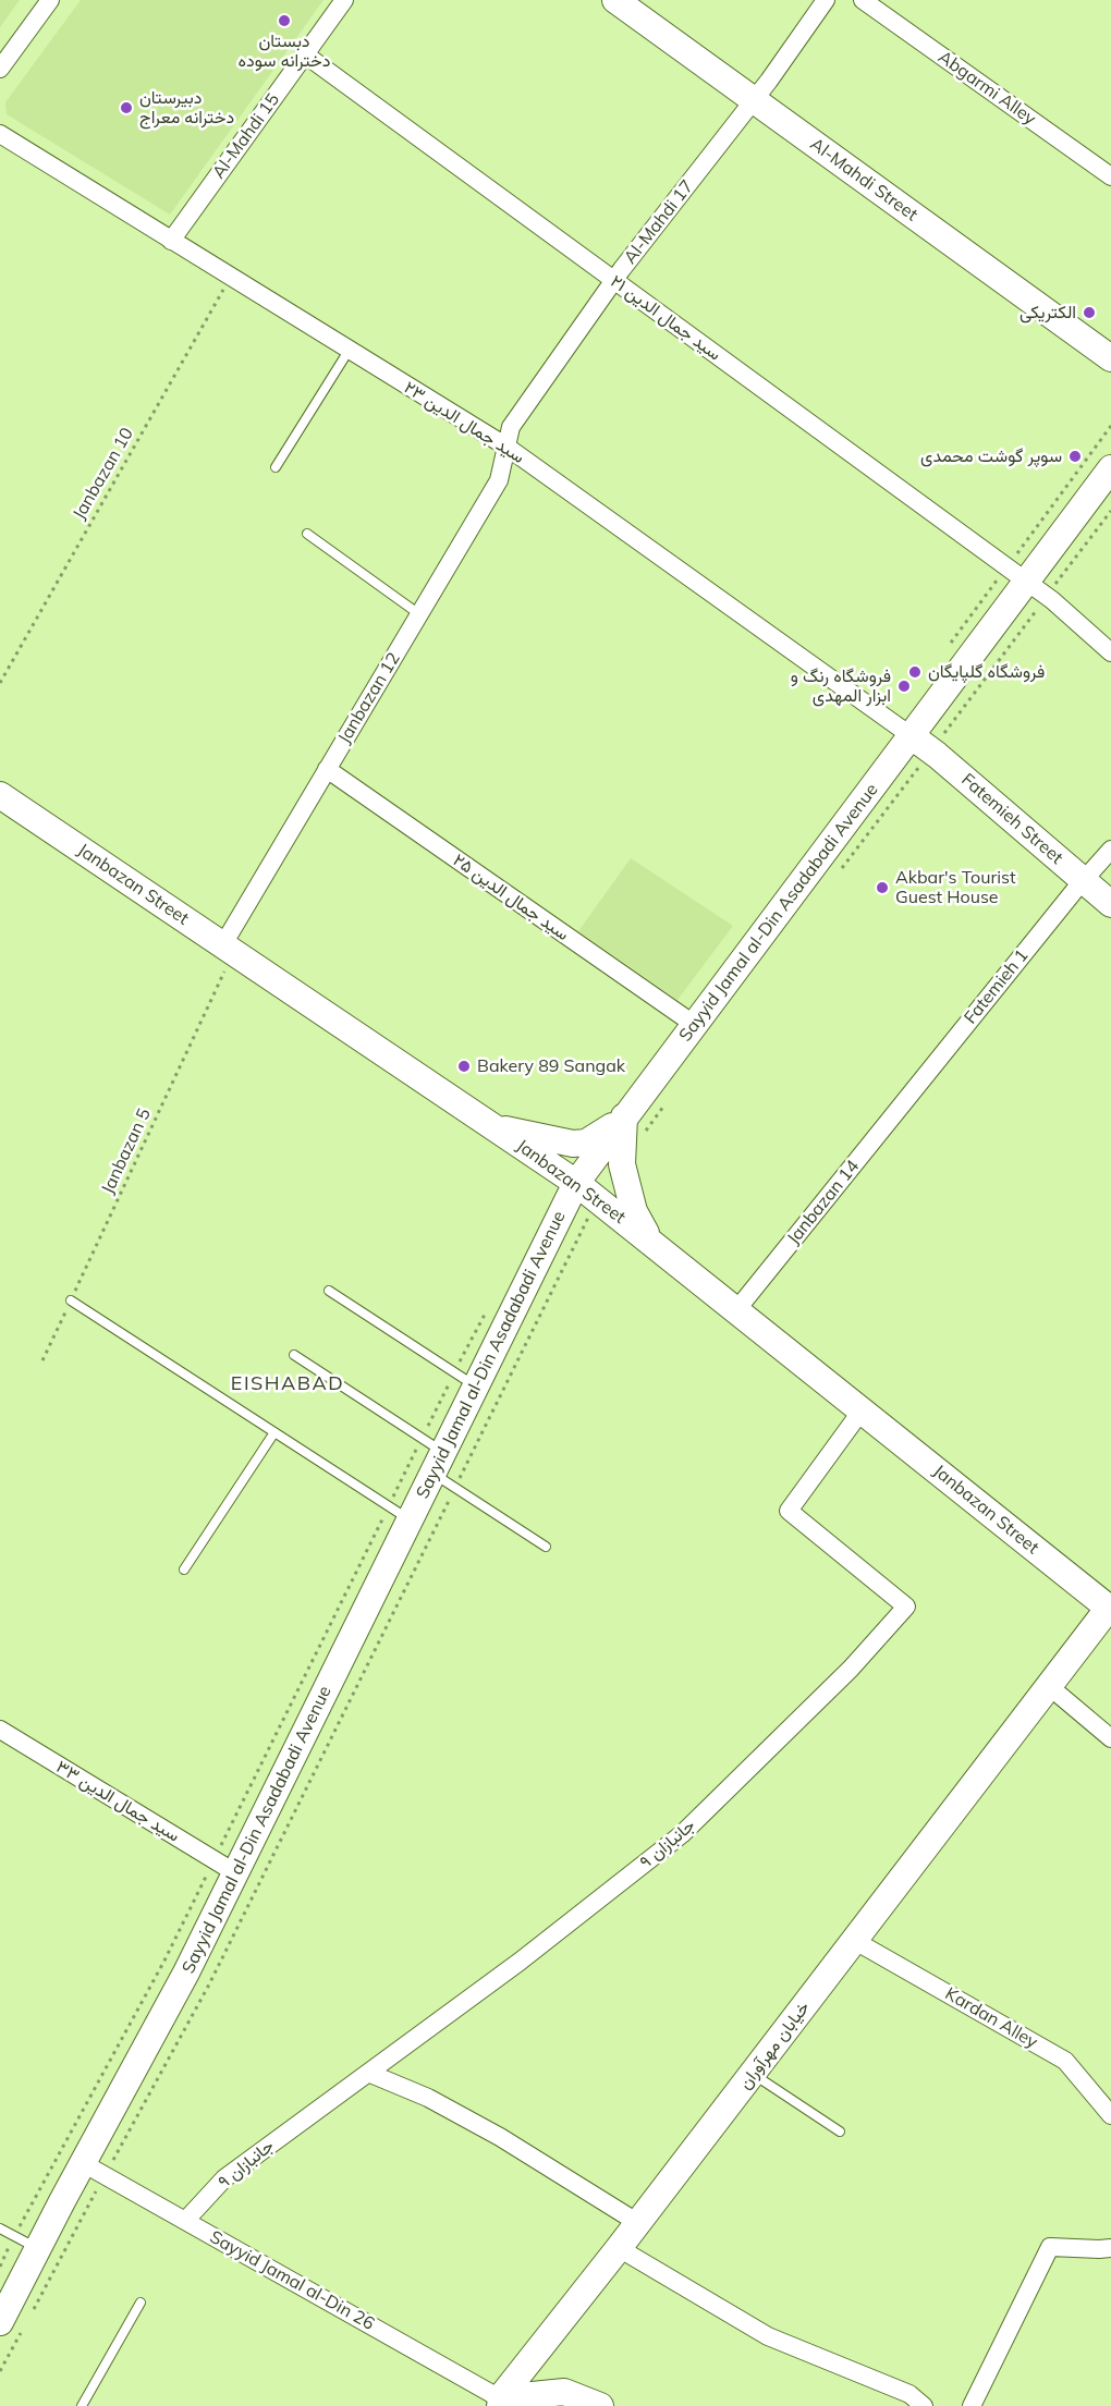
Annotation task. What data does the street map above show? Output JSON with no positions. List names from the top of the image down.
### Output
{
  "streets": {
    "main road": [
      "Al-Mahdi Street",
      "Fatemieh Street",
      "Janbazan Street",
      "Sayyid Jamal al-Din Asadabadi Avenue",
      "خیابان مهرآوران"
    ],
    "street": [
      "Abgarmi Alley",
      "Al-Mahdi 15",
      "Al-Mahdi 17",
      "سید جمال الدین ۲۱",
      "سید جمال الدین ۲۳",
      "Janbazan 12",
      "سید جمال الدین ۲۵",
      "Fatemieh 1",
      "Janbazan 14",
      "سید جمال الدین ۳۳",
      "جانبازان ۹",
      "Kardan Alley",
      "Sayyid Jamal al-Din 26"
    ],
    "path": ["Janbazan 10", "Janbazan 5"]
  },
  "crossings": [
    ["Al-Mahdi 15", "سید جمال الدین ۲۱"],
    ["Al-Mahdi 15", "سید جمال الدین ۲۳"],
    ["Al-Mahdi Street", "Al-Mahdi 17"],
    ["Al-Mahdi 17", "سید جمال الدین ۲۱"],
    ["Al-Mahdi 17", "سید جمال الدین ۲۳"],
    ["Al-Mahdi 17", "Janbazan 12"],
    ["سید جمال الدین ۲۱", "Sayyid Jamal al-Din Asadabadi Avenue"],
    ["سید جمال الدین ۲۳", "Janbazan 10"],
    ["سید جمال الدین ۲۳", "Janbazan 12"],
    ["سید جمال الدین ۲۳", "Fatemieh Street"],
    ["سید جمال الدین ۲۳", "Sayyid Jamal al-Din Asadabadi Avenue"],
    ["Janbazan 12", "Janbazan Street"],
    ["Janbazan 12", "سید جمال الدین ۲۵"],
    ["Janbazan 12", "Janbazan 5"],
    ["Fatemieh Street", "Sayyid Jamal al-Din Asadabadi Avenue"],
    ["Fatemieh Street", "Fatemieh 1"],
    ["Janbazan Street", "Sayyid Jamal al-Din Asadabadi Avenue"],
    ["Janbazan Street", "Janbazan 5"],
    ["Janbazan Street", "Janbazan 14"],
    ["Janbazan Street", "جانبازان ۹"],
    ["Janbazan Street", "خیابان مهرآوران"],
    ["سید جمال الدین ۲۵", "Sayyid Jamal al-Din Asadabadi Avenue"],
    ["Sayyid Jamal al-Din Asadabadi Avenue", "سید جمال الدین ۳۳"],
    ["Sayyid Jamal al-Din Asadabadi Avenue", "Sayyid Jamal al-Din 26"],
    ["Fatemieh 1", "Janbazan 14"],
    ["جانبازان ۹", "Sayyid Jamal al-Din 26"],
    ["Kardan Alley", "خیابان مهرآوران"],
    ["خیابان مهرآوران", "Sayyid Jamal al-Din 26"]
  ],
  "districts": ["EISHABAD"],
  "places": [
    "دبستان دخترانه سوده",
    "دبیرستان دخترانه معراج",
    "الکتریکی",
    "سوپر گوشت محمدی",
    "فروشگاه گلپایگان",
    "فروشگاه رنگ و ابزار المهدی",
    "Akbar's Tourist Guest House",
    "Bakery 89 Sangak"
  ]
}
